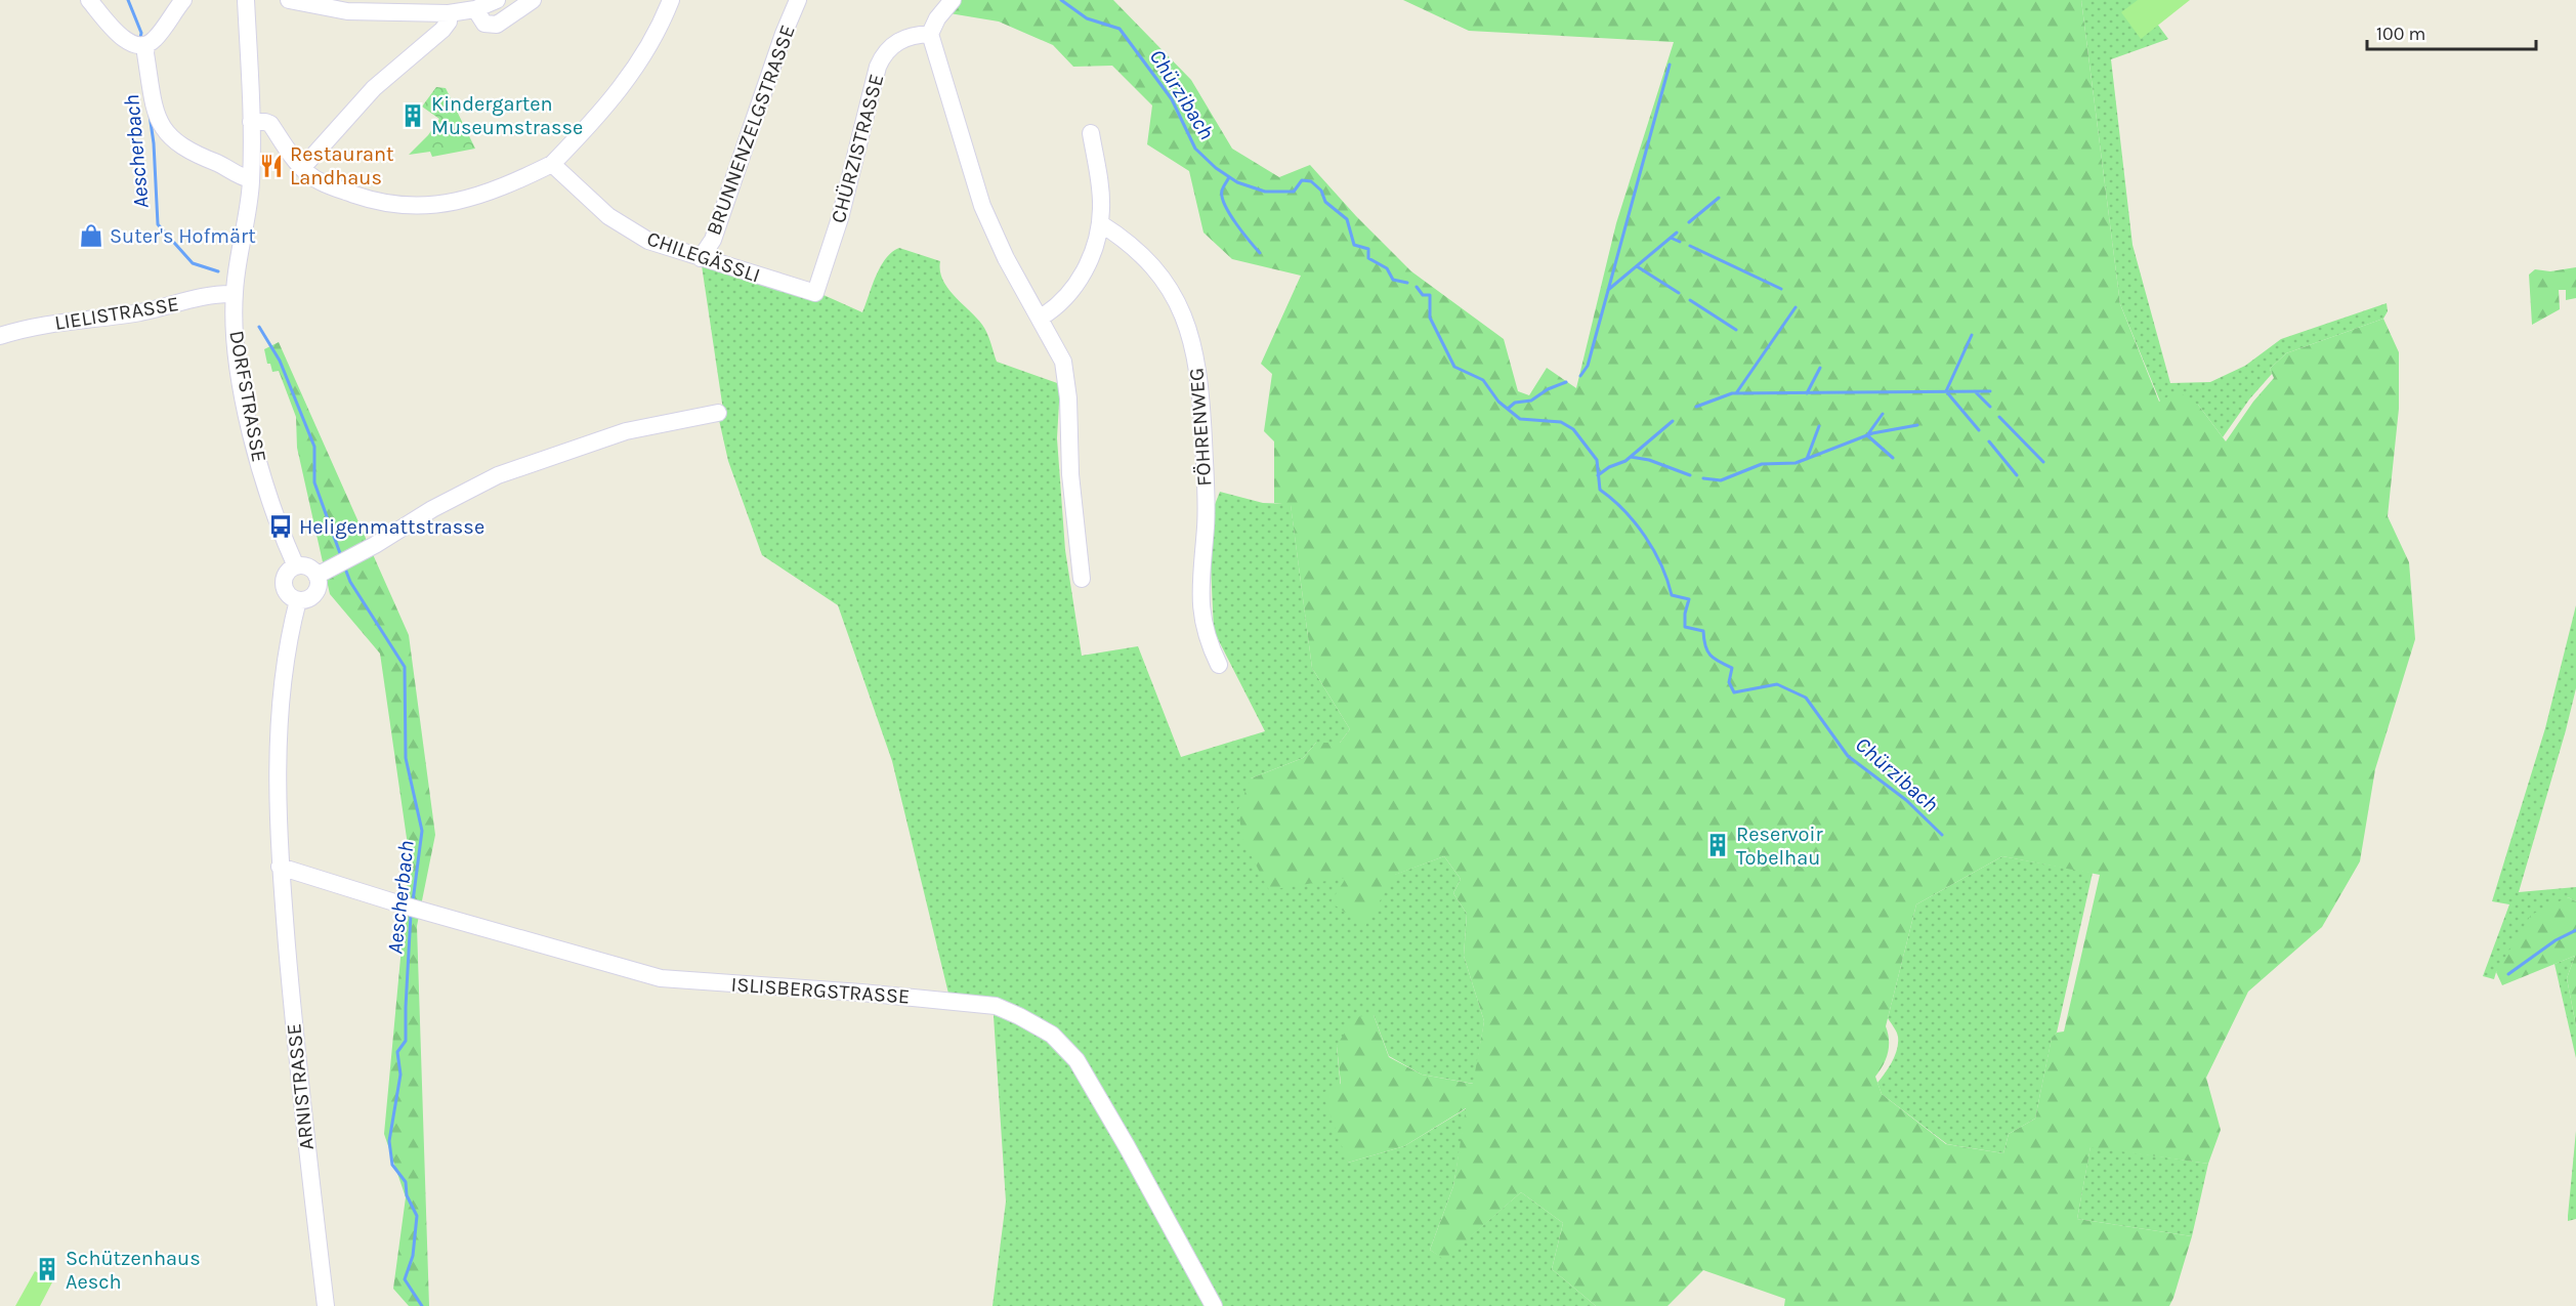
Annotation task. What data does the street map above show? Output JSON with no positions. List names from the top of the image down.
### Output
{
  "streets": {
    "street": [
      "BRUNNENZELGSTRASSE",
      "CHÜRZISTRASSE",
      "CHILEGÄSSLI",
      "LIELISTRASSE",
      "DORFSTRASSE",
      "FÖHRENWEG",
      "ISLISBERGSTRASSE",
      "ARNISTRASSE"
    ]
  },
  "crossings": [
    ["BRUNNENZELGSTRASSE", "CHILEGÄSSLI"],
    ["CHÜRZISTRASSE", "CHILEGÄSSLI"],
    ["LIELISTRASSE", "DORFSTRASSE"],
    ["ISLISBERGSTRASSE", "ARNISTRASSE"]
  ],
  "water": ["Chürzibach", "Aescherbach"],
  "places": {
    "building": ["Kindergarten Museumstrasse", "Reservoir Tobelhau", "Schützenhaus Aesch"],
    "restaurant": ["Restaurant Landhaus"],
    "shop": ["Suter's Hofmärt"],
    "bus stop": ["Heligenmattstrasse"]
  },
  "scale_bar": "100 m"
}
